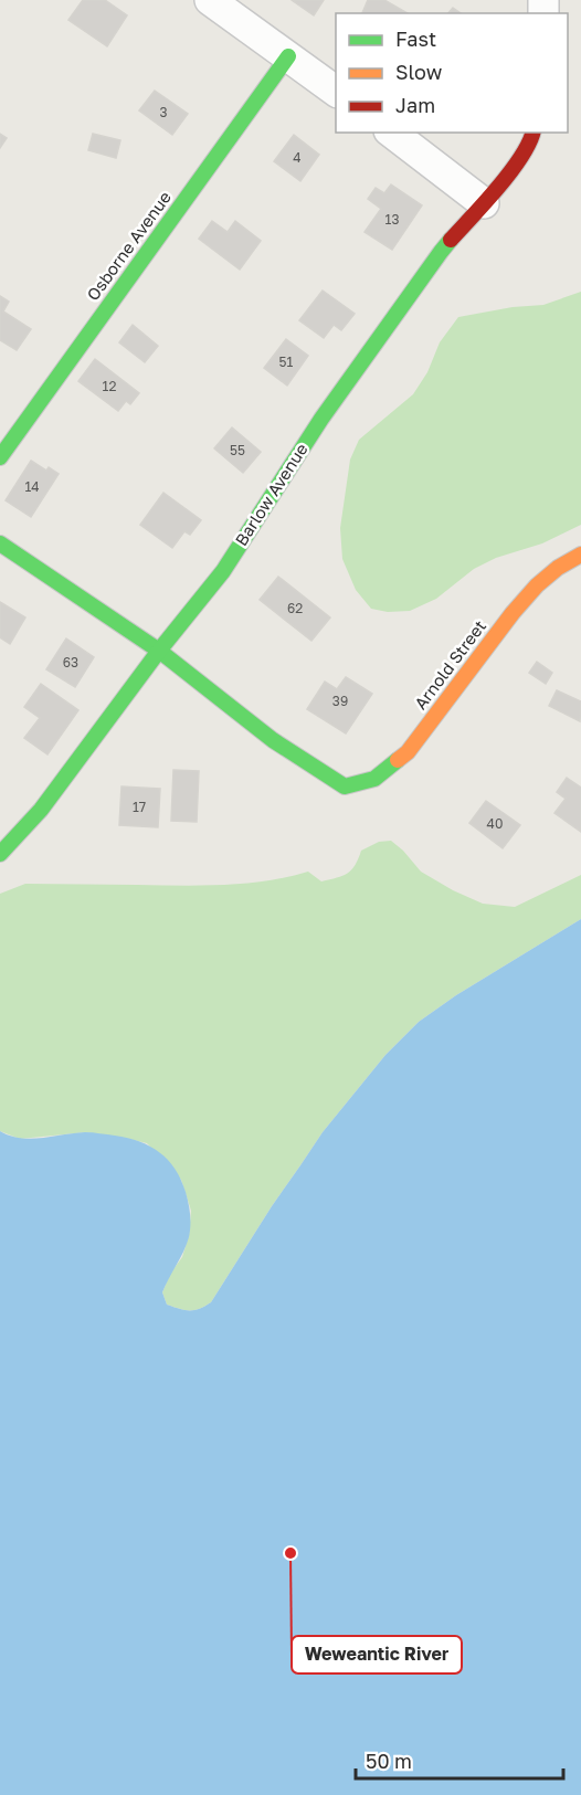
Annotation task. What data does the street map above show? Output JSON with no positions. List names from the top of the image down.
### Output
{
  "streets": {
    "street": ["Osborne Avenue", "Barlow Avenue", "Arnold Street"]
  },
  "crossings": [
    ["Barlow Avenue", "Arnold Street"]
  ],
  "places": ["Weweantic River"],
  "house_numbers": [
    "3",
    "4",
    "13",
    "51",
    "12",
    "55",
    "14",
    "62",
    "63",
    "39",
    "17",
    "40"
  ],
  "legend": ["Fast", "Slow", "Jam"],
  "scale_bar": "50 m"
}
